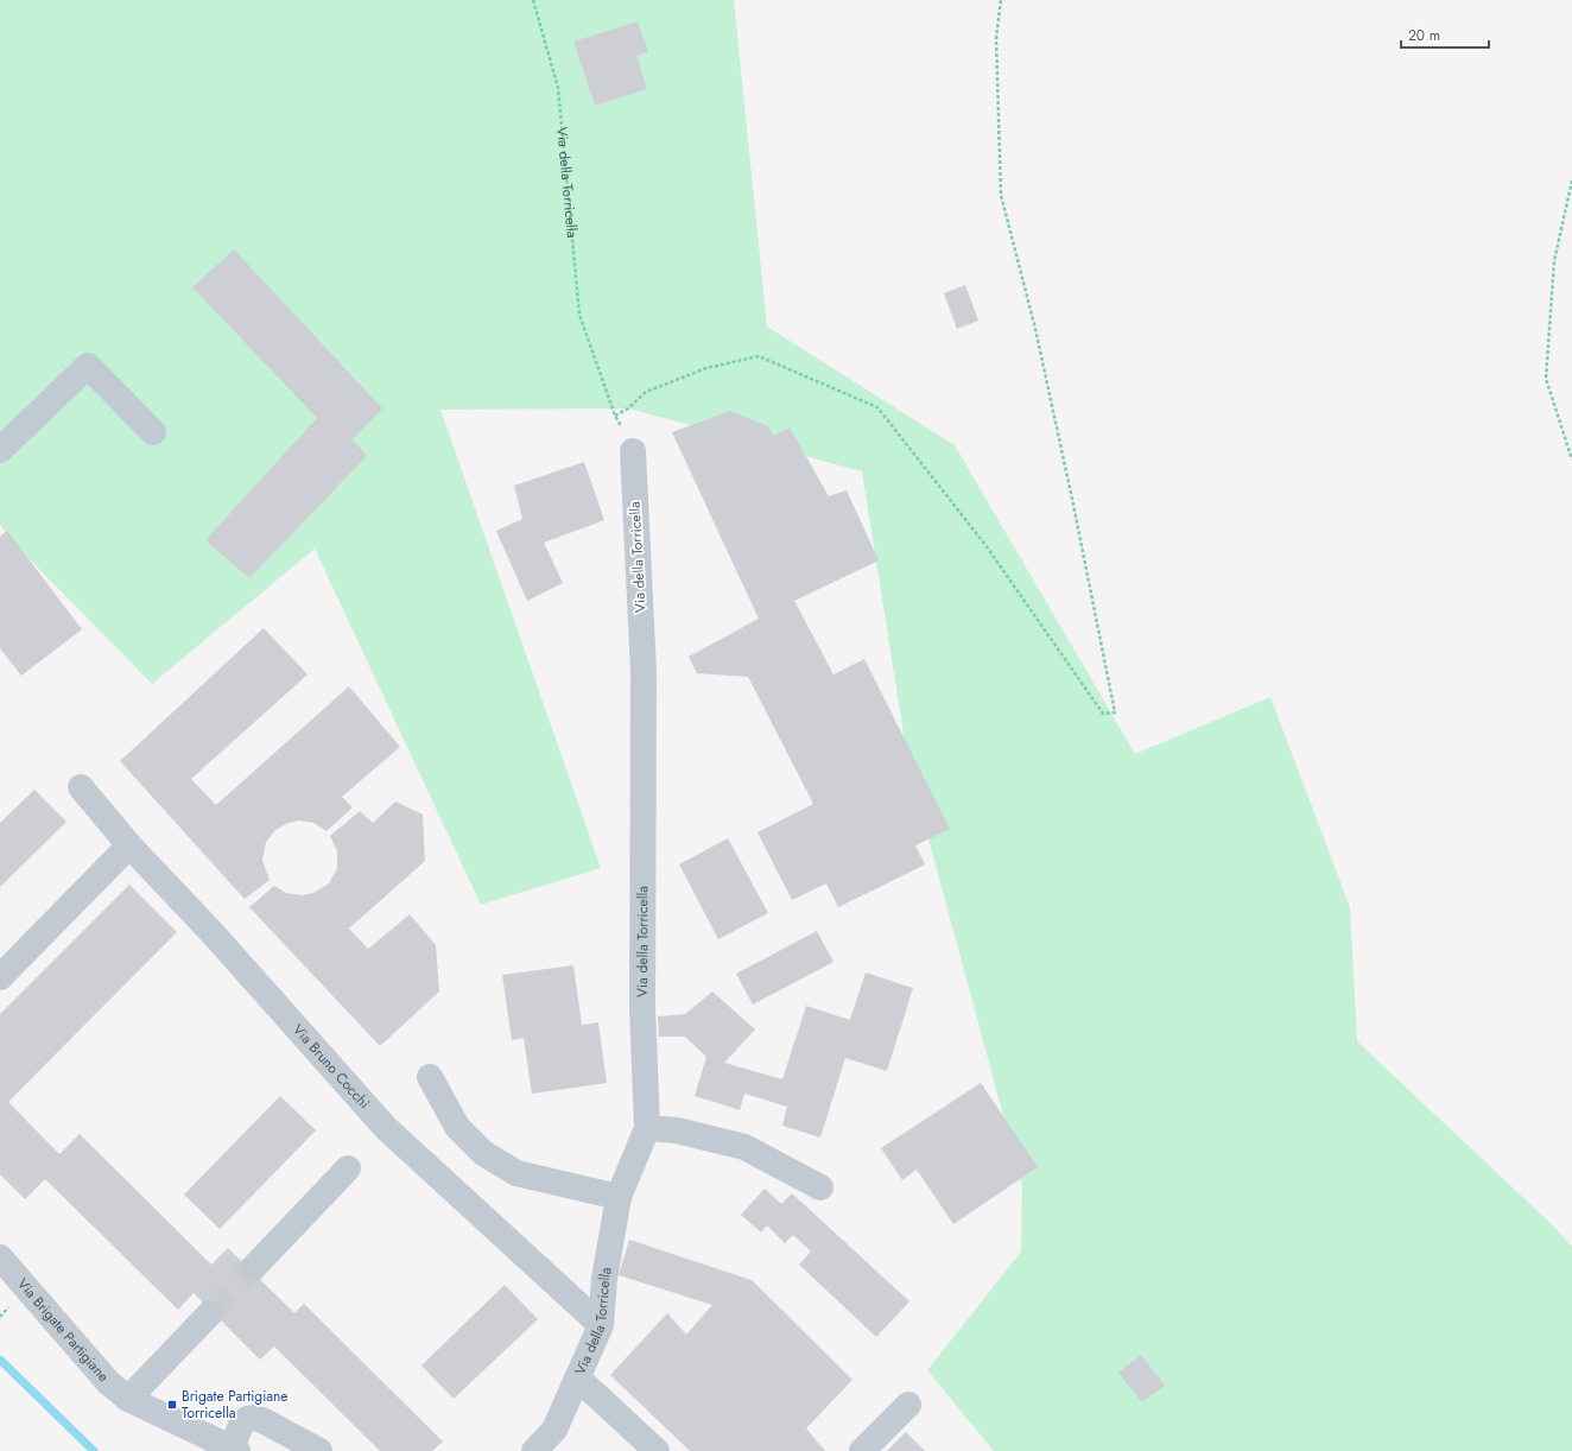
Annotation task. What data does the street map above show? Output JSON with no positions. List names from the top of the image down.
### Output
{
  "streets": {
    "street": ["Via della Torricella", "Via Bruno Cocchi", "Via Brigate Partigiane"]
  },
  "crossings": [
    ["Via della Torricella", "Via Bruno Cocchi"]
  ],
  "places": {
    "transit": ["Brigate Partigiane Torricella"]
  },
  "scale_bar": "20 m"
}
